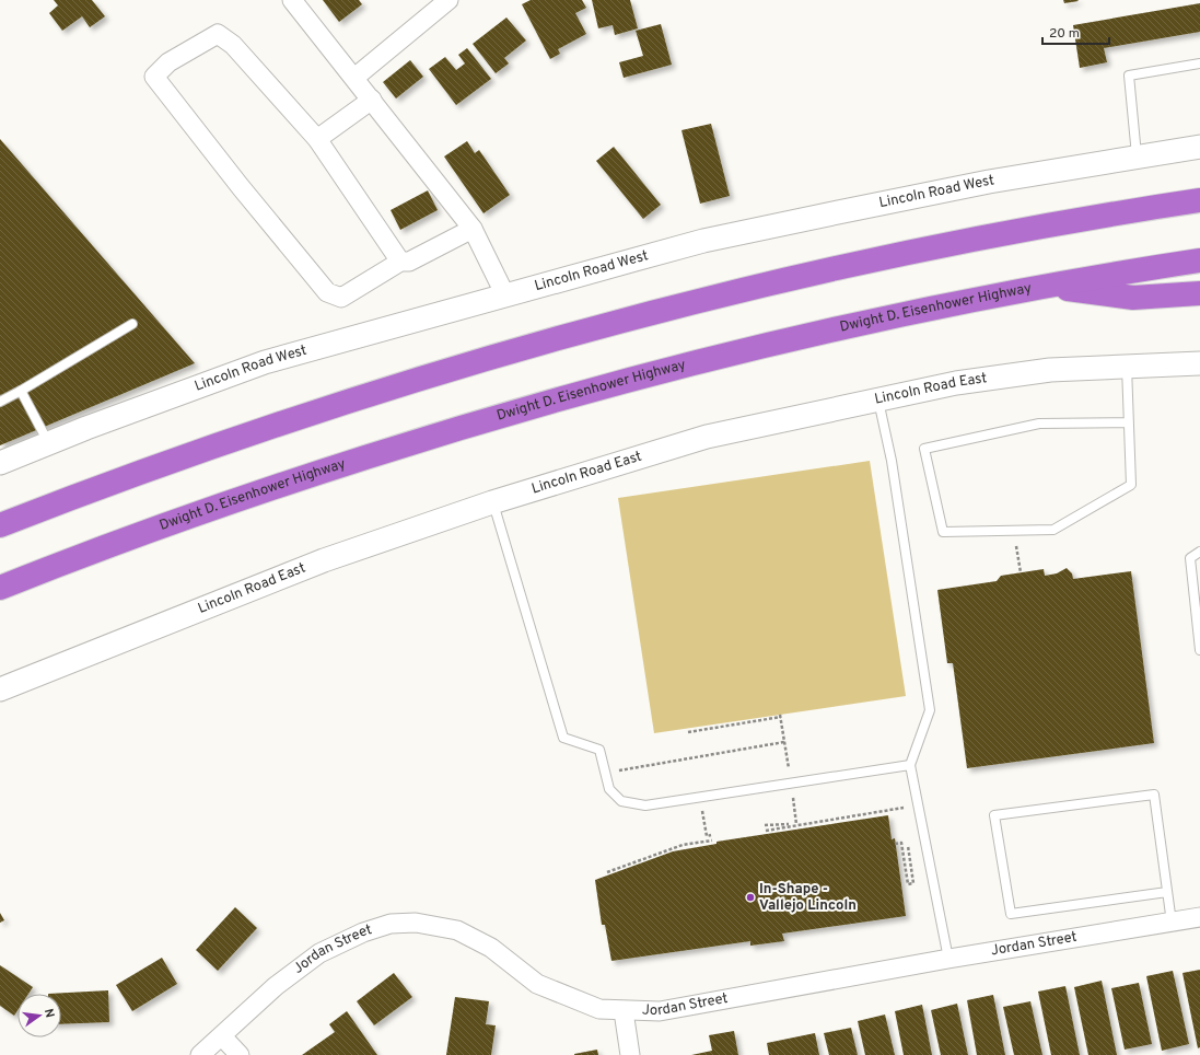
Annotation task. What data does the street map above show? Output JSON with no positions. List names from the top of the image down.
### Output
{
  "streets": {
    "highway": ["Dwight D. Eisenhower Highway"],
    "street": ["Lincoln Road West", "Lincoln Road East", "Jordan Street"]
  },
  "places": ["In-Shape - Vallejo Lincoln"],
  "scale_bar": "20 m",
  "north": "right"
}
